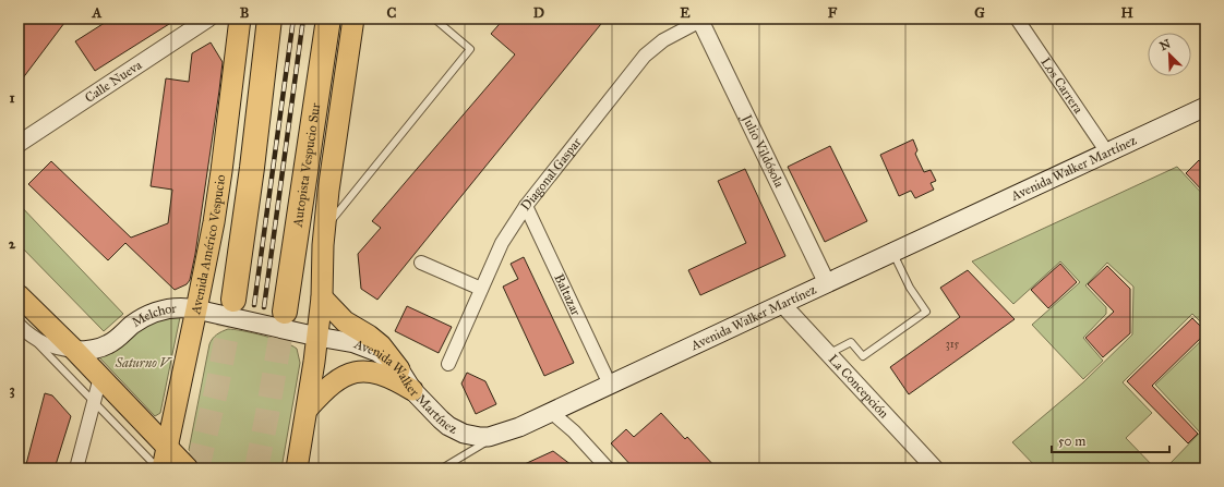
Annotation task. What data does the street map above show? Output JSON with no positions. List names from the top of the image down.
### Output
{
  "streets": {
    "highway": ["Autopista Vespucio Sur"],
    "main road": ["Avenida Walker Martínez", "Avenida Américo Vespucio", "Melchor"],
    "street": [
      "Calle Nueva",
      "Los Carrera",
      "Julio Vildósola",
      "Diagonal Gaspar",
      "Baltazar",
      "La Concepción"
    ]
  },
  "crossings": [
    ["Los Carrera", "Avenida Walker Martínez"],
    ["Julio Vildósola", "Avenida Walker Martínez"],
    ["Julio Vildósola", "Diagonal Gaspar"],
    ["Avenida Walker Martínez", "Baltazar"],
    ["Avenida Walker Martínez", "Melchor"],
    ["Avenida Walker Martínez", "La Concepción"],
    ["Diagonal Gaspar", "Baltazar"],
    ["Avenida Américo Vespucio", "Melchor"]
  ],
  "parks": ["Saturno V"],
  "house_numbers": ["315"],
  "scale_bar": "50 m",
  "north": "top left",
  "grid": {
    "columns": [
      "A",
      "B",
      "C",
      "D",
      "E",
      "F",
      "G",
      "H"
    ],
    "rows": ["1", "2", "3"]
  }
}
